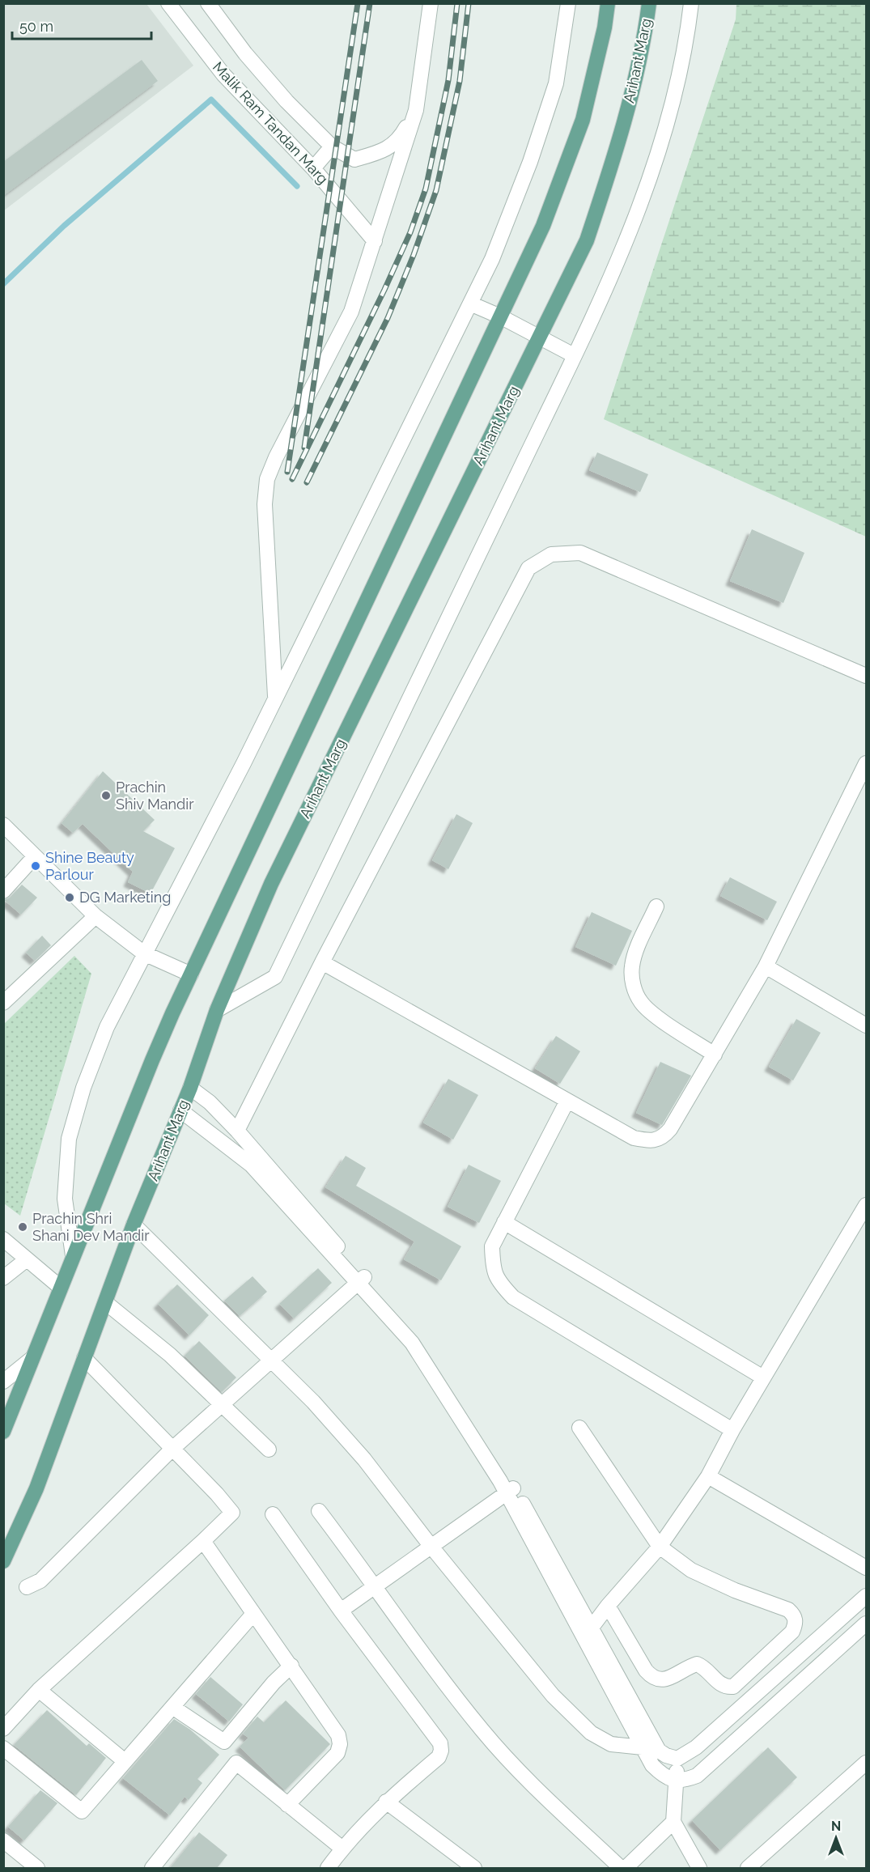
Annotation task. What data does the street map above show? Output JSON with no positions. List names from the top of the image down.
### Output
{
  "streets": {
    "main road": ["Arihant Marg"],
    "street": ["Malik Ram Tandan Marg"]
  },
  "places": [
    "Prachin Shiv Mandir",
    "Shine Beauty Parlour",
    "DG Marketing",
    "Prachin Shri Shani Dev Mandir"
  ],
  "scale_bar": "50 m",
  "north": "top"
}
